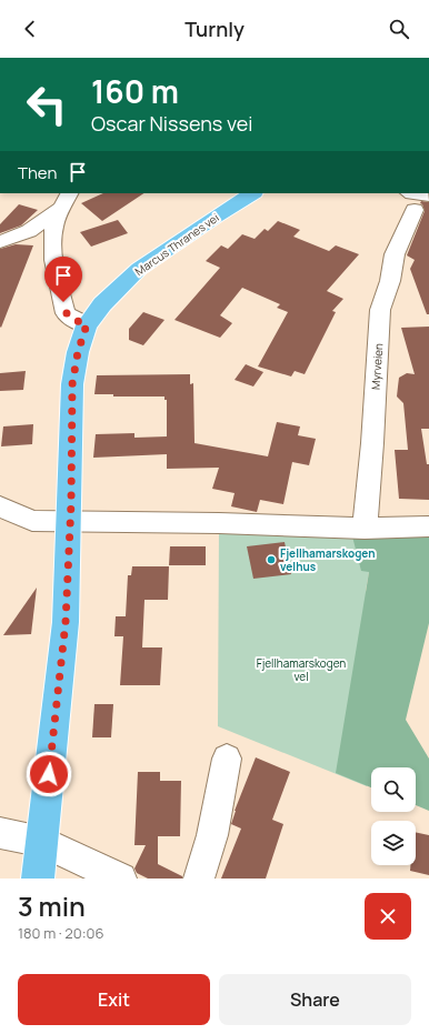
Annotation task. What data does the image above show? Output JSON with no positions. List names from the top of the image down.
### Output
{
  "streets": {
    "main road": ["Marcus Thranes vei"],
    "street": ["Myrveien"]
  },
  "parks": ["Fjellhamarskogen vel"],
  "places": ["Fjellhamarskogen velhus"],
  "page": {
    "header": "Turnly",
    "turn": ["160 m", "Oscar Nissens vei"],
    "then": "Then",
    "heading": ["3 min", "180 m · 20:06"],
    "buttons": ["Exit", "Share"]
  }
}
